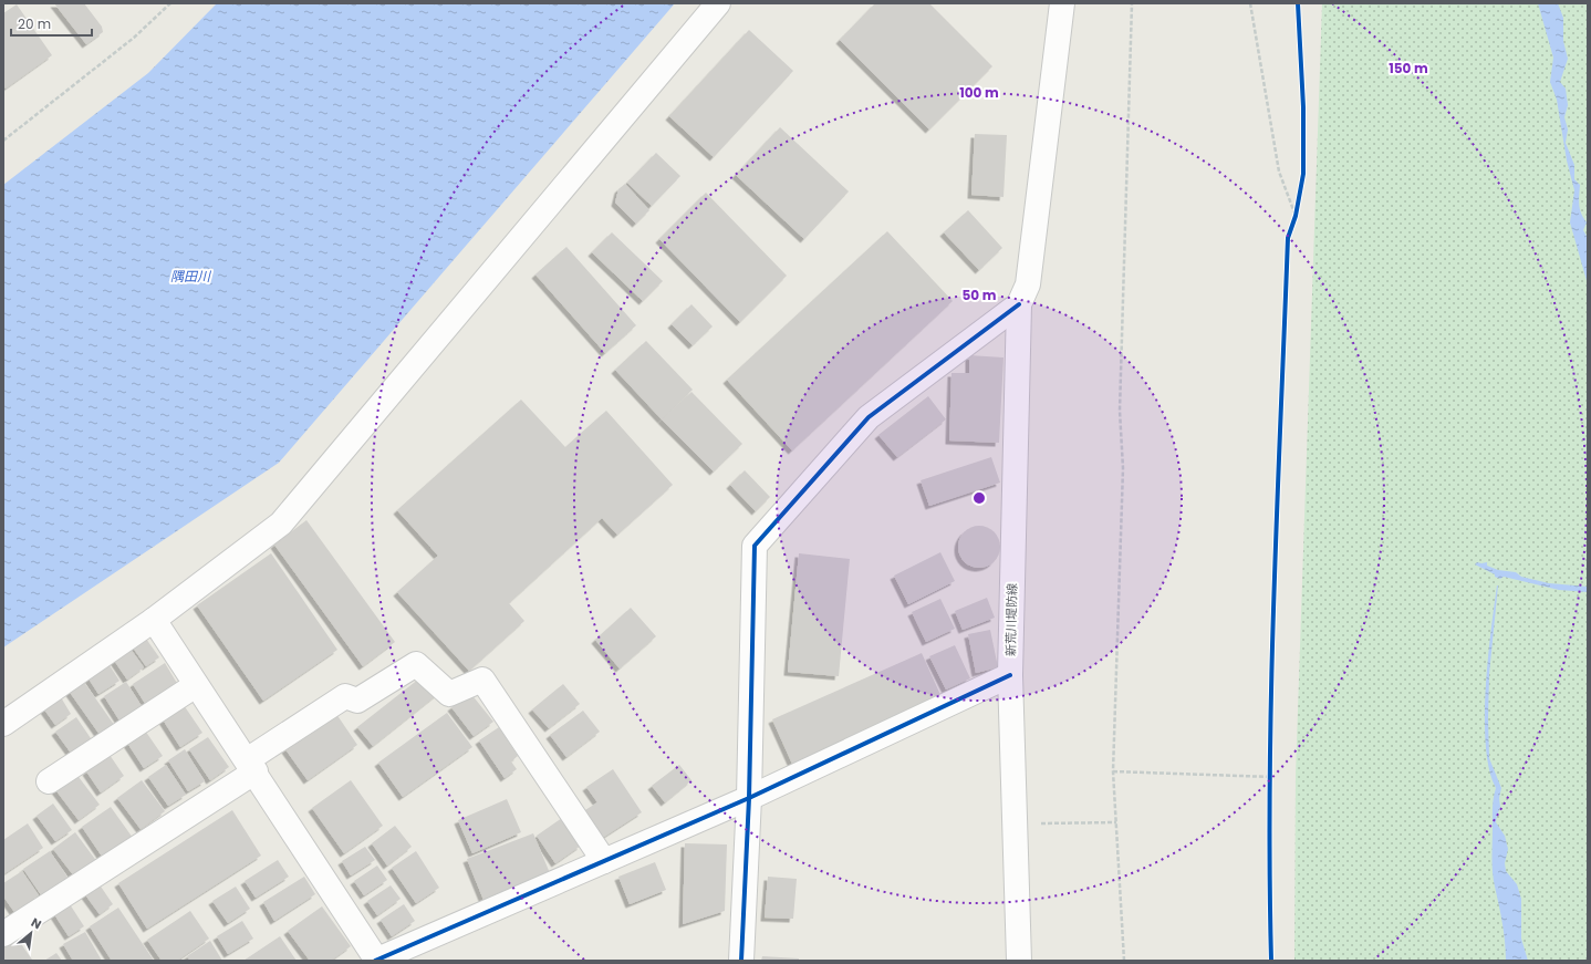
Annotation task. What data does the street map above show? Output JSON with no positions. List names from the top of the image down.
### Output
{
  "streets": {
    "street": ["新荒川堤防線"]
  },
  "water": ["隅田川"],
  "scale_bar": "20 m",
  "north": "top right",
  "rings": ["150 m", "100 m", "50 m"]
}
